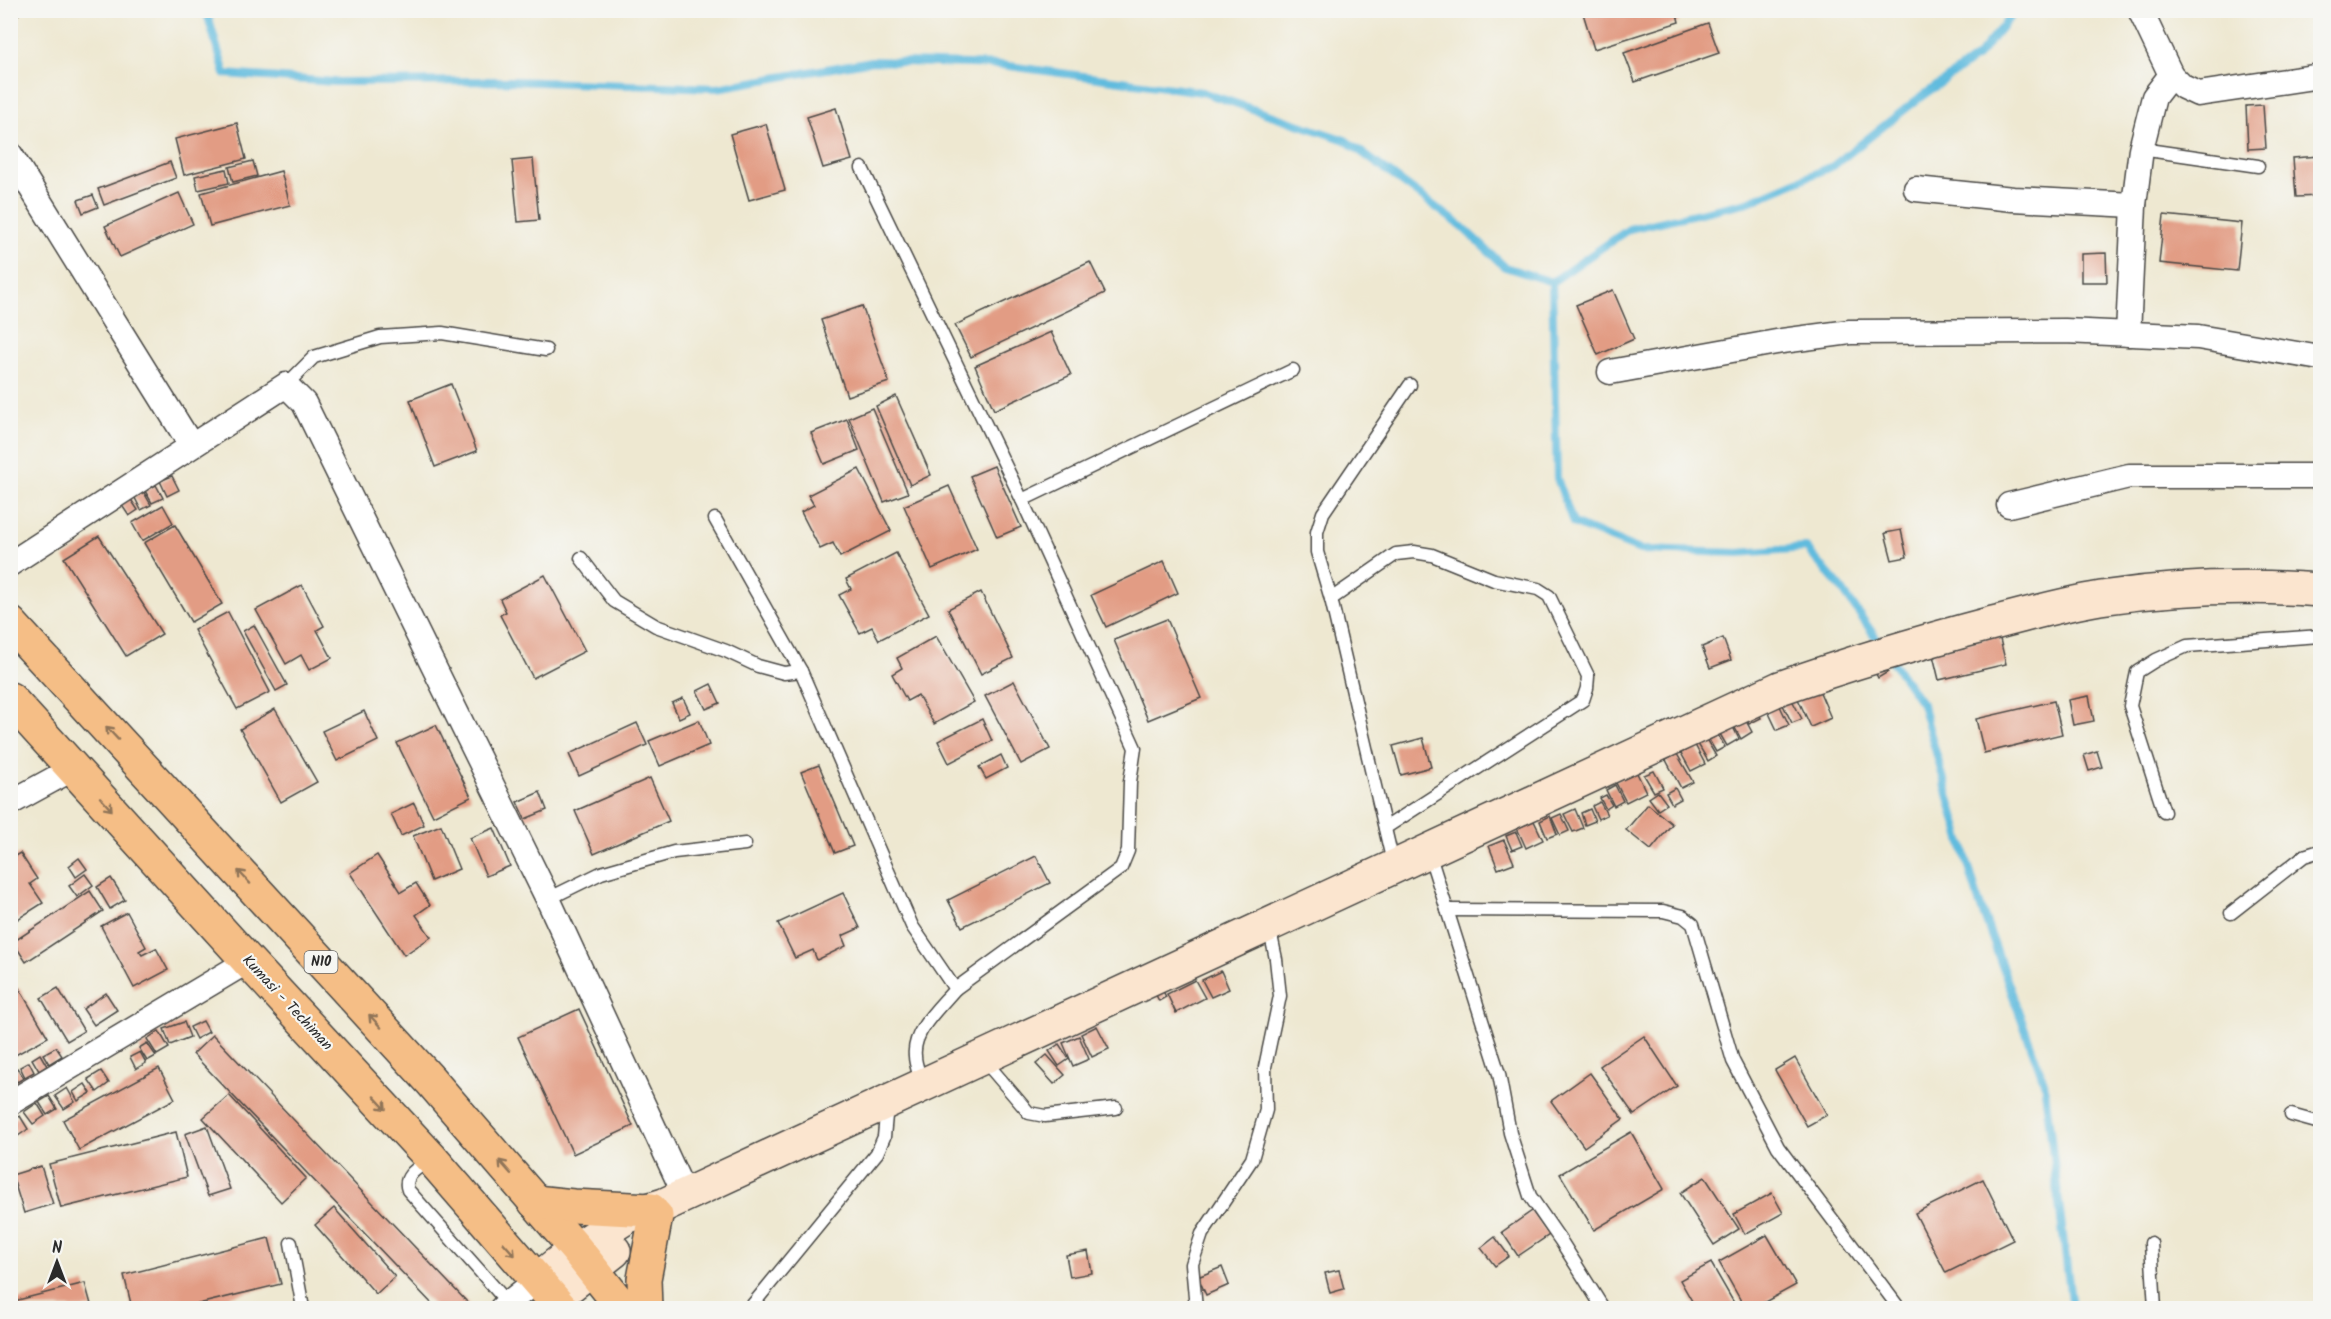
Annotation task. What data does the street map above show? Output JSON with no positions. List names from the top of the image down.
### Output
{
  "streets": {
    "highway": ["N10", "Kumasi - Techiman"]
  },
  "north": "top"
}
